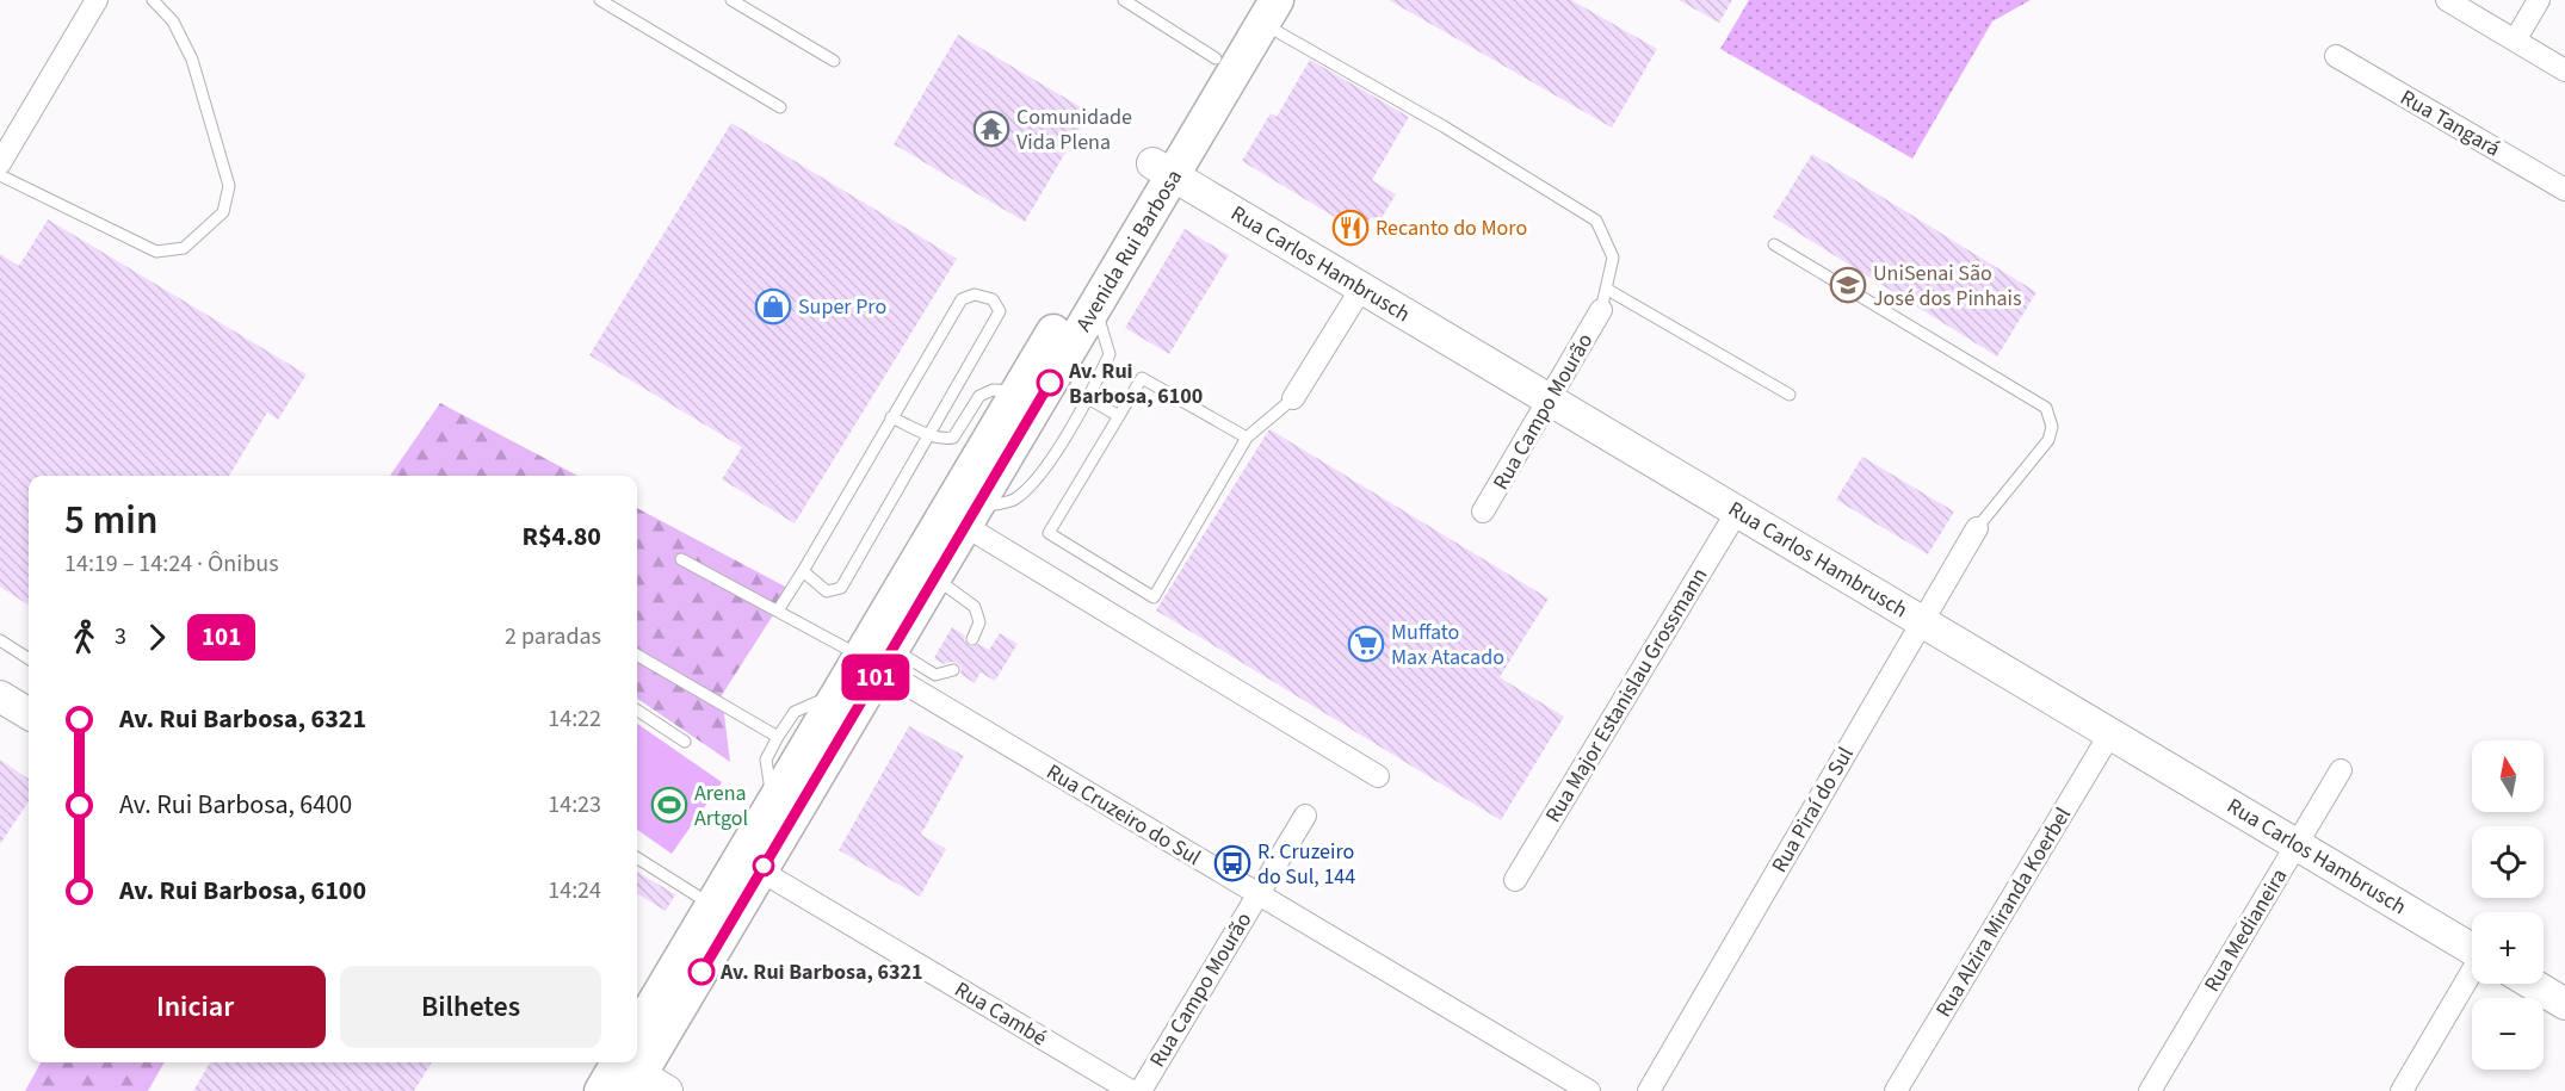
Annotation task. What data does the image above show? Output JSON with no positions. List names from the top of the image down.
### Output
{
  "streets": {
    "main road": ["Avenida Rui Barbosa"],
    "street": [
      "Rua Tangará",
      "Rua Carlos Hambrusch",
      "Rua Campo Mourão",
      "Rua Major Estanislau Grossmann",
      "Rua Piraí do Sul",
      "Rua Cruzeiro do Sul",
      "Rua Alzira Miranda Koerbel",
      "Rua Medianeira",
      "Rua Cambé"
    ]
  },
  "crossings": [
    ["Avenida Rui Barbosa", "Rua Carlos Hambrusch"],
    ["Avenida Rui Barbosa", "Rua Cruzeiro do Sul"],
    ["Avenida Rui Barbosa", "Rua Cambé"],
    ["Rua Carlos Hambrusch", "Rua Campo Mourão"],
    ["Rua Carlos Hambrusch", "Rua Major Estanislau Grossmann"],
    ["Rua Carlos Hambrusch", "Rua Piraí do Sul"],
    ["Rua Carlos Hambrusch", "Rua Alzira Miranda Koerbel"],
    ["Rua Carlos Hambrusch", "Rua Medianeira"],
    ["Rua Campo Mourão", "Rua Cruzeiro do Sul"]
  ],
  "places": {
    "temple": ["Comunidade Vida Plena"],
    "restaurant": ["Recanto do Moro"],
    "school or university": ["UniSenai São José dos Pinhais"],
    "shop": ["Super Pro"],
    "other": ["Av. Rui Barbosa, 6100", "Av. Rui Barbosa, 6321"],
    "supermarket": ["Muffato Max Atacado"],
    "sports": ["Arena Artgol"],
    "bus stop": ["R. Cruzeiro do Sul, 144"]
  },
  "lines": ["bus line 101"],
  "north": "top",
  "page": {
    "on_map": "101",
    "heading": ["5 min", "14:19 – 14:24 · Ônibus", "R$4.80"],
    "legs": ["3", "101", "2 paradas"],
    "list": [
      {
        "name": "Av. Rui Barbosa, 6321",
        "value": "14:22"
      },
      {
        "name": "Av. Rui Barbosa, 6400",
        "value": "14:23"
      },
      {
        "name": "Av. Rui Barbosa, 6100",
        "value": "14:24"
      }
    ],
    "map_buttons": ["+", "−"],
    "buttons": ["Iniciar", "Bilhetes"]
  }
}
